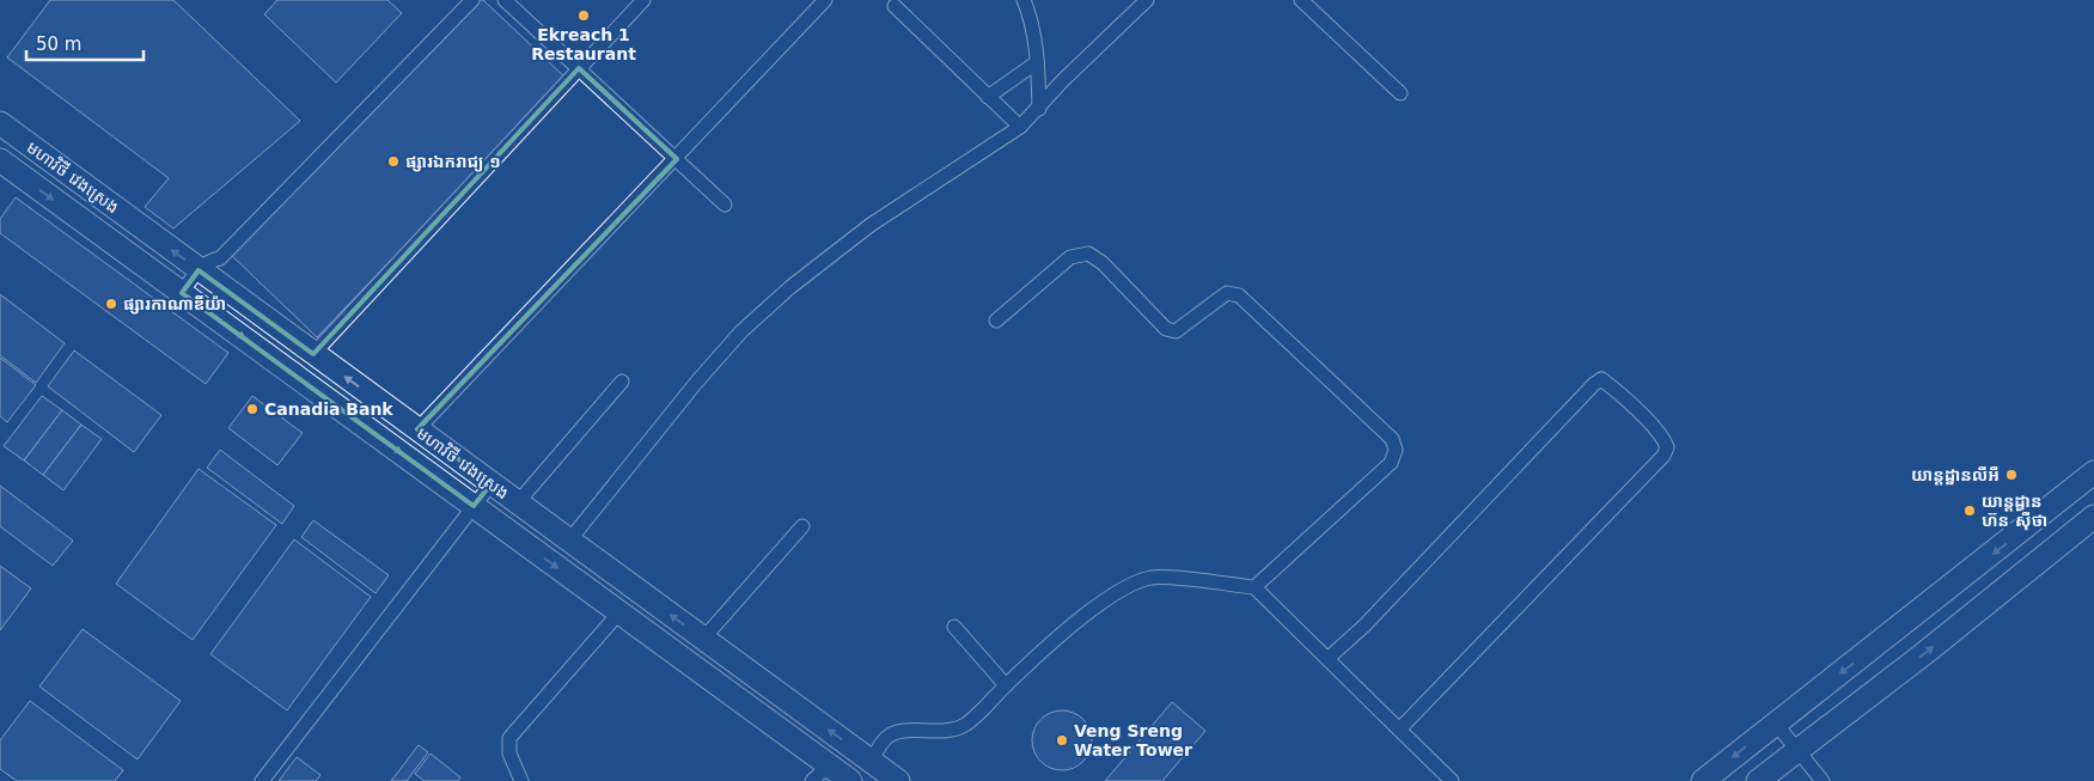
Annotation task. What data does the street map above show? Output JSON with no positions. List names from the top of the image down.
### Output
{
  "streets": {
    "main road": ["មហាវិថី វេងស្រេង"]
  },
  "places": [
    "Ekreach 1 Restaurant",
    "ផ្សារឯករាជ្យ ១",
    "ផ្សារកាណាឌីយ៉ា",
    "Canadia Bank",
    "យាន្ដដ្ឋានលីអី",
    "យាន្ដដ្ឋាន ហ៊ន ស៊ីថា",
    "Veng Sreng Water Tower"
  ],
  "scale_bar": "50 m"
}
